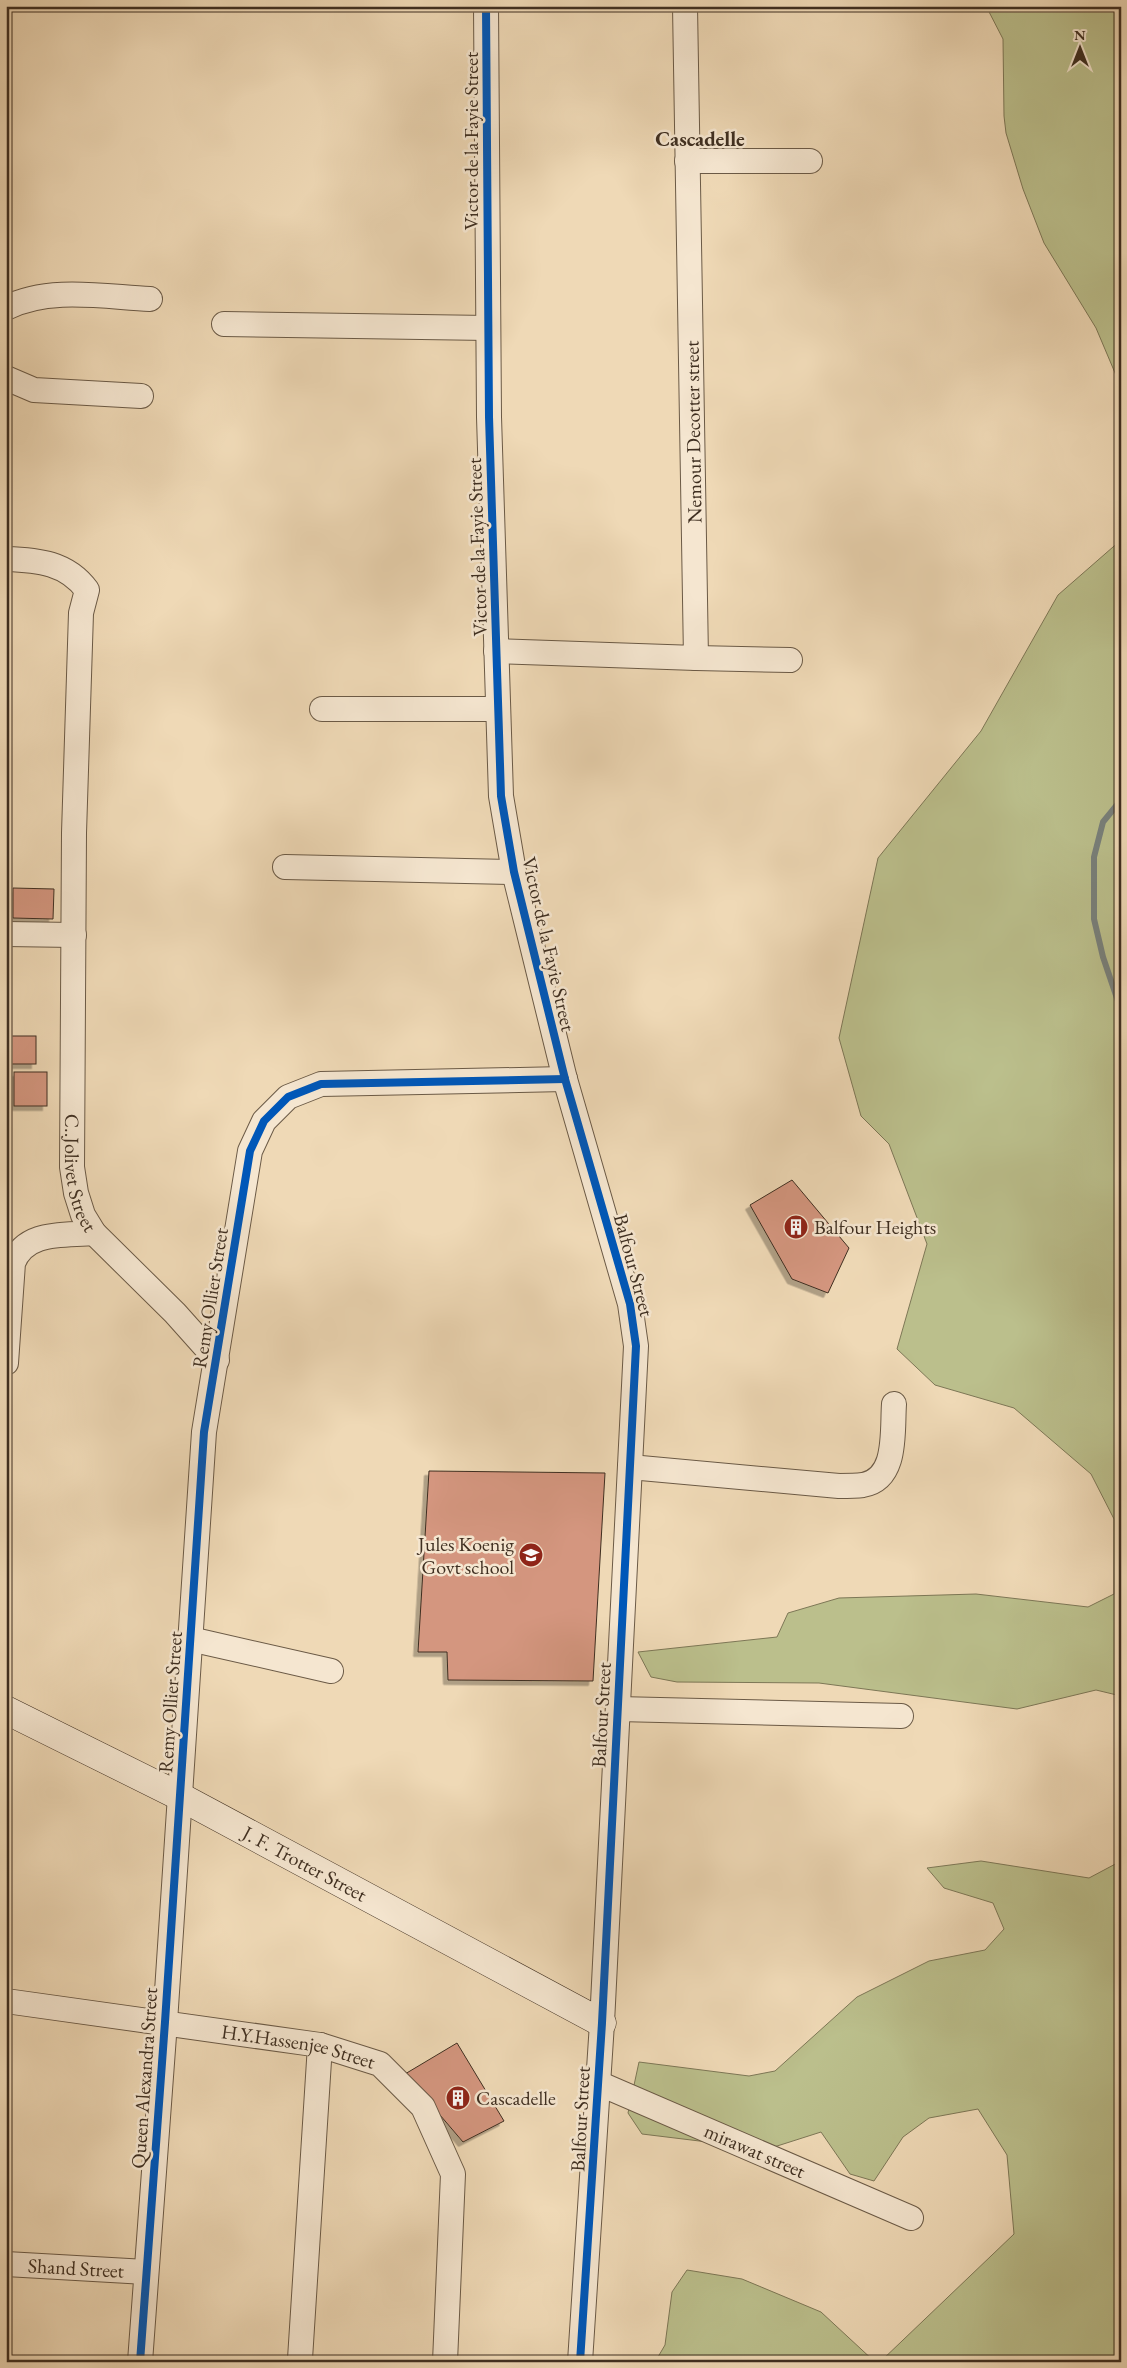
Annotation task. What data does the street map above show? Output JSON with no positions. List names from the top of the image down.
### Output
{
  "streets": {
    "street": [
      "Victor de la Fayie Street",
      "Nemour Decotter street",
      "C..Jolivet Street",
      "Balfour Street",
      "Remy Ollier Street",
      "J. F. Trotter Street",
      "H.Y.Hassenjee Street",
      "Queen Alexandra Street",
      "mirawat street",
      "Shand Street"
    ]
  },
  "crossings": [
    ["Victor de la Fayie Street", "Balfour Street"],
    ["Victor de la Fayie Street", "Remy Ollier Street"],
    ["C..Jolivet Street", "Remy Ollier Street"],
    ["Balfour Street", "Remy Ollier Street"],
    ["Balfour Street", "J. F. Trotter Street"],
    ["Balfour Street", "mirawat street"],
    ["Remy Ollier Street", "J. F. Trotter Street"],
    ["Remy Ollier Street", "Queen Alexandra Street"],
    ["J. F. Trotter Street", "Queen Alexandra Street"],
    ["H.Y.Hassenjee Street", "Queen Alexandra Street"],
    ["Queen Alexandra Street", "Shand Street"]
  ],
  "districts": ["Cascadelle"],
  "places": {
    "building": ["Balfour Heights", "Cascadelle"],
    "school or university": ["Jules Koenig Govt school"]
  },
  "north": "top"
}
